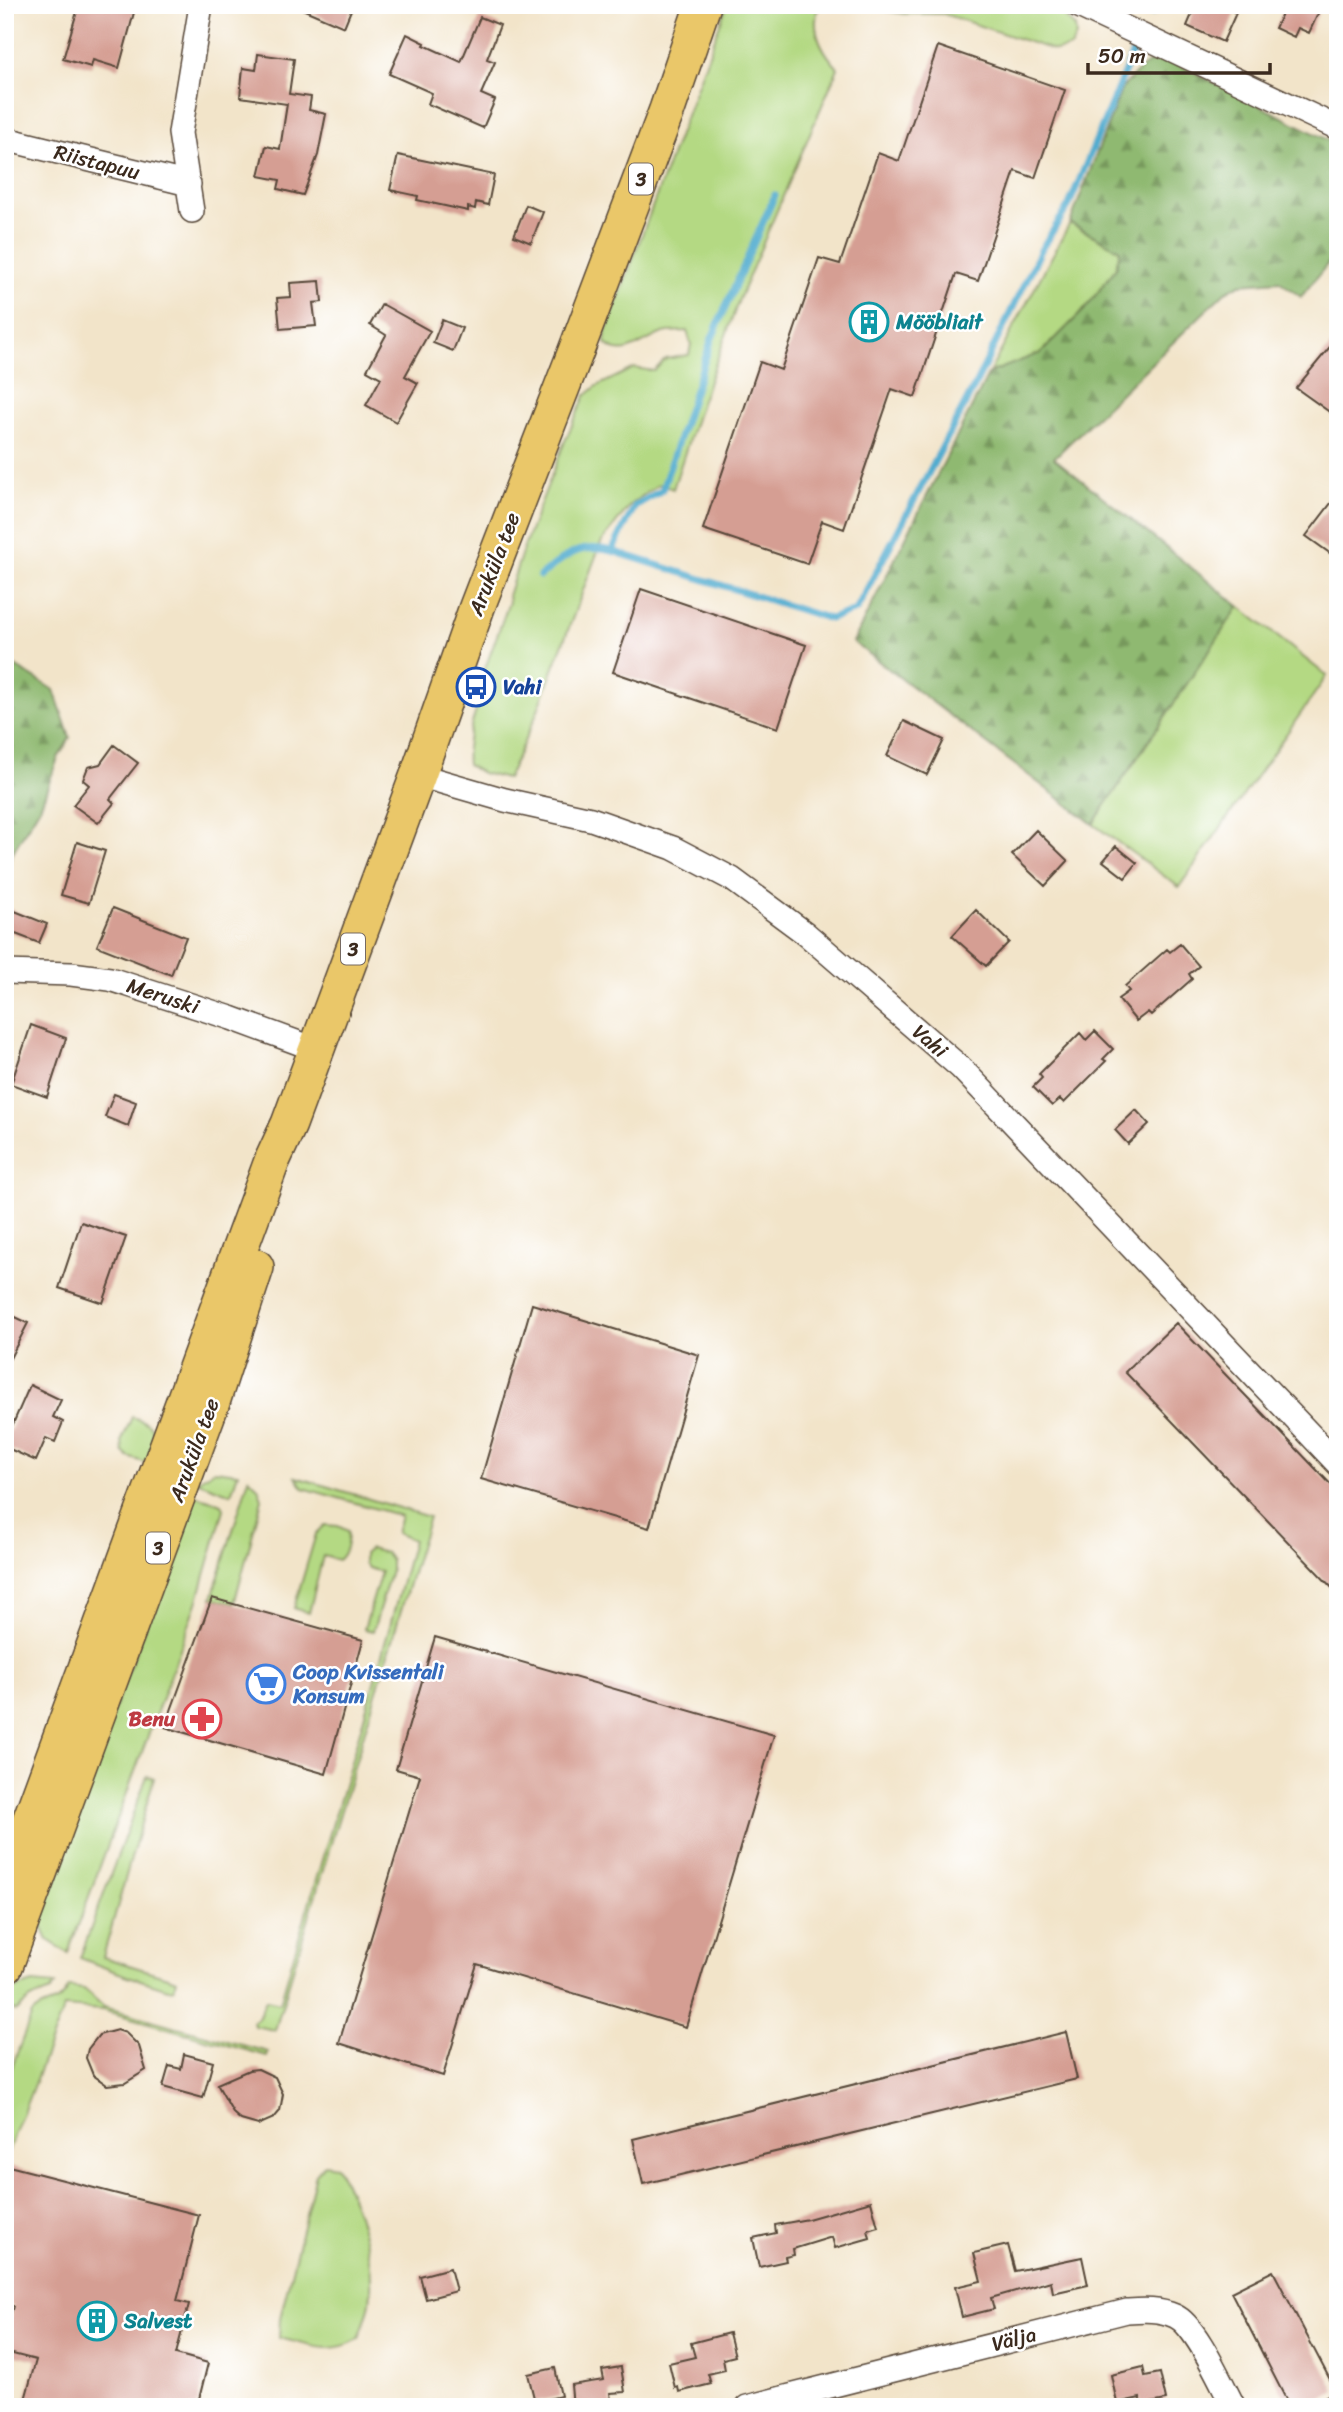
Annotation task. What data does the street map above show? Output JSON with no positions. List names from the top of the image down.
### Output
{
  "streets": {
    "highway": ["3", "Aruküla tee"],
    "street": [
      "Riistapuu",
      "Meruski",
      "Vahi",
      "Välja"
    ]
  },
  "crossings": [
    ["Aruküla tee", "Meruski"],
    ["Aruküla tee", "Vahi"]
  ],
  "places": {
    "building": ["Mööbliait", "Salvest"],
    "bus stop": ["Vahi"],
    "supermarket": ["Coop Kvissentali Konsum"],
    "pharmacy": ["Benu"]
  },
  "scale_bar": "50 m"
}
